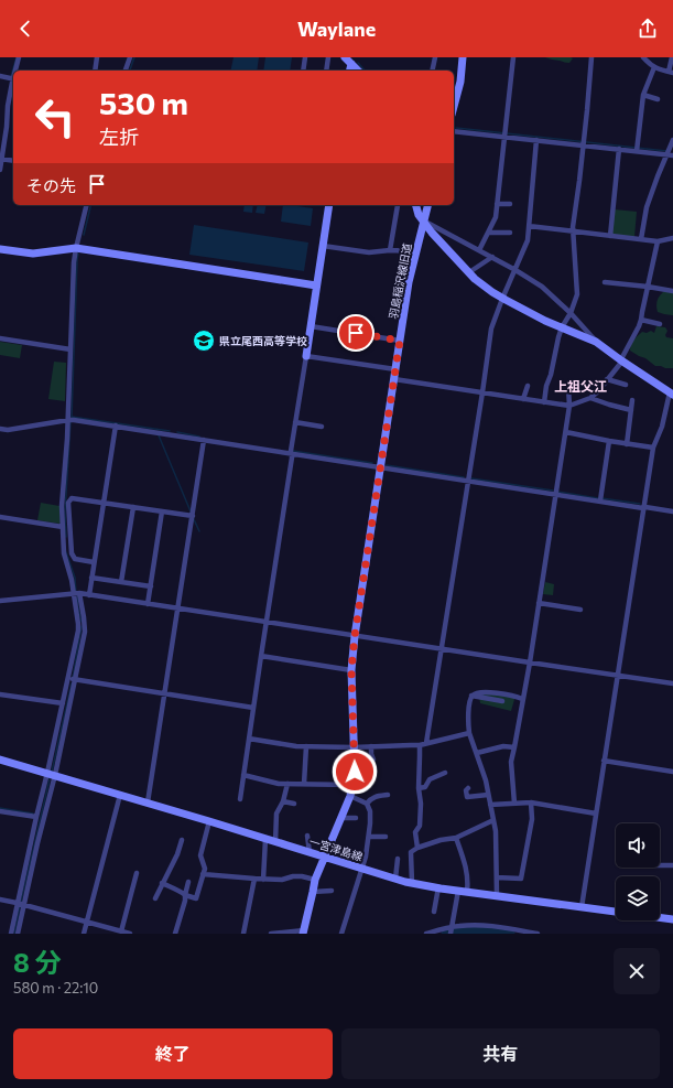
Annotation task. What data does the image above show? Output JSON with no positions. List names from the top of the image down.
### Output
{
  "streets": {
    "street": ["羽島稲沢線旧道", "一宮津島線"]
  },
  "crossings": [
    ["羽島稲沢線旧道", "一宮津島線"]
  ],
  "districts": ["上祖父江"],
  "places": {
    "school or university": ["県立尾西高等学校"]
  },
  "page": {
    "header": "Waylane",
    "turn": ["530 m", "左折"],
    "then": "その先",
    "heading": ["8 分", "580 m · 22:10"],
    "buttons": ["終了", "共有"]
  }
}
